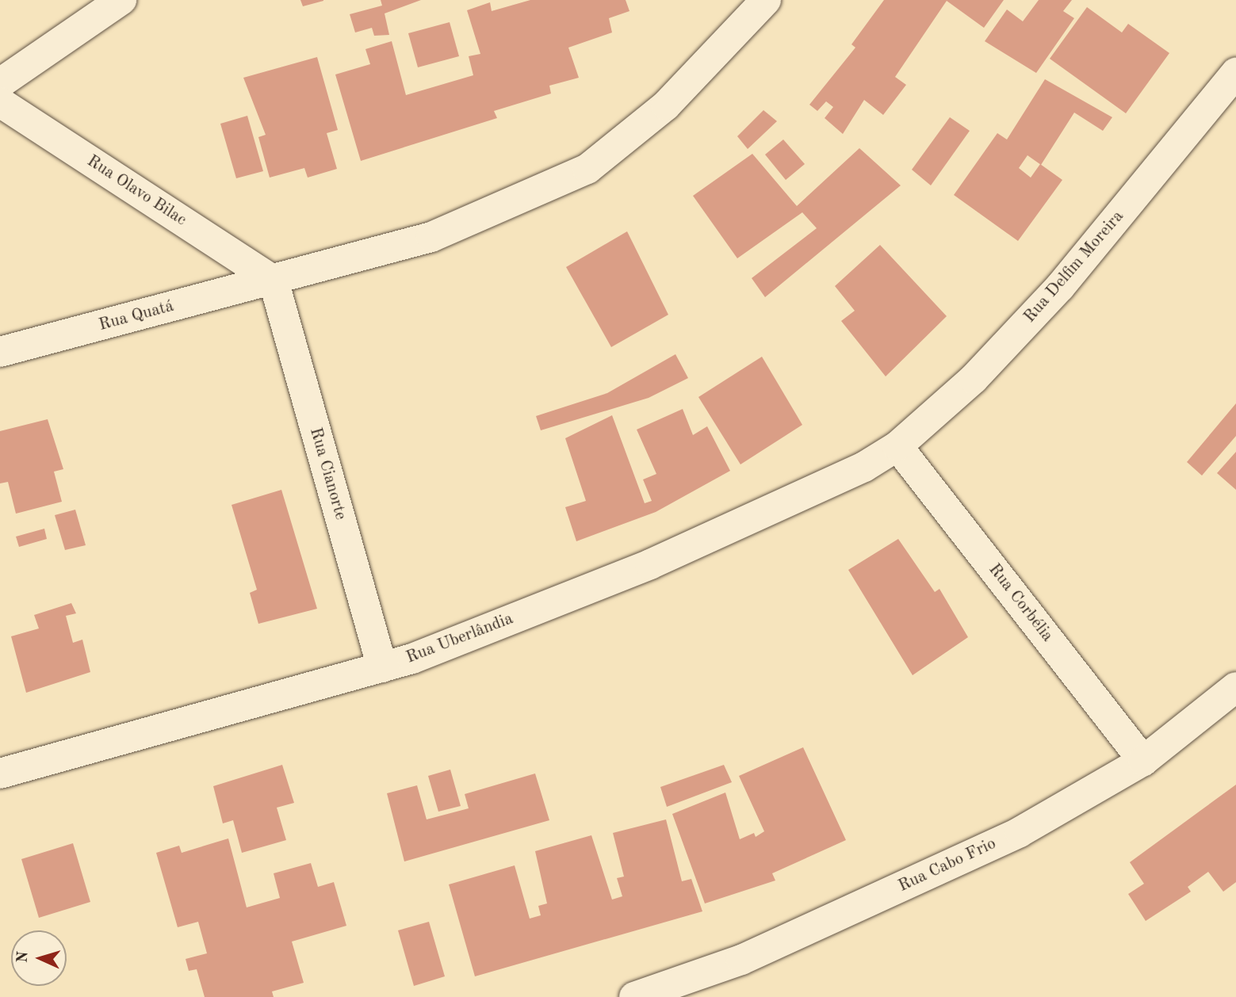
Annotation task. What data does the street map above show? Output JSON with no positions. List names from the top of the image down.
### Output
{
  "streets": {
    "street": [
      "Rua Olavo Bilac",
      "Rua Delfim Moreira",
      "Rua Quatá",
      "Rua Cianorte",
      "Rua Corbélia",
      "Rua Uberlândia",
      "Rua Cabo Frio"
    ]
  },
  "crossings": [
    ["Rua Olavo Bilac", "Rua Quatá"],
    ["Rua Olavo Bilac", "Rua Cianorte"],
    ["Rua Delfim Moreira", "Rua Corbélia"],
    ["Rua Delfim Moreira", "Rua Uberlândia"],
    ["Rua Quatá", "Rua Cianorte"],
    ["Rua Cianorte", "Rua Uberlândia"],
    ["Rua Corbélia", "Rua Uberlândia"],
    ["Rua Corbélia", "Rua Cabo Frio"]
  ],
  "north": "left"
}
